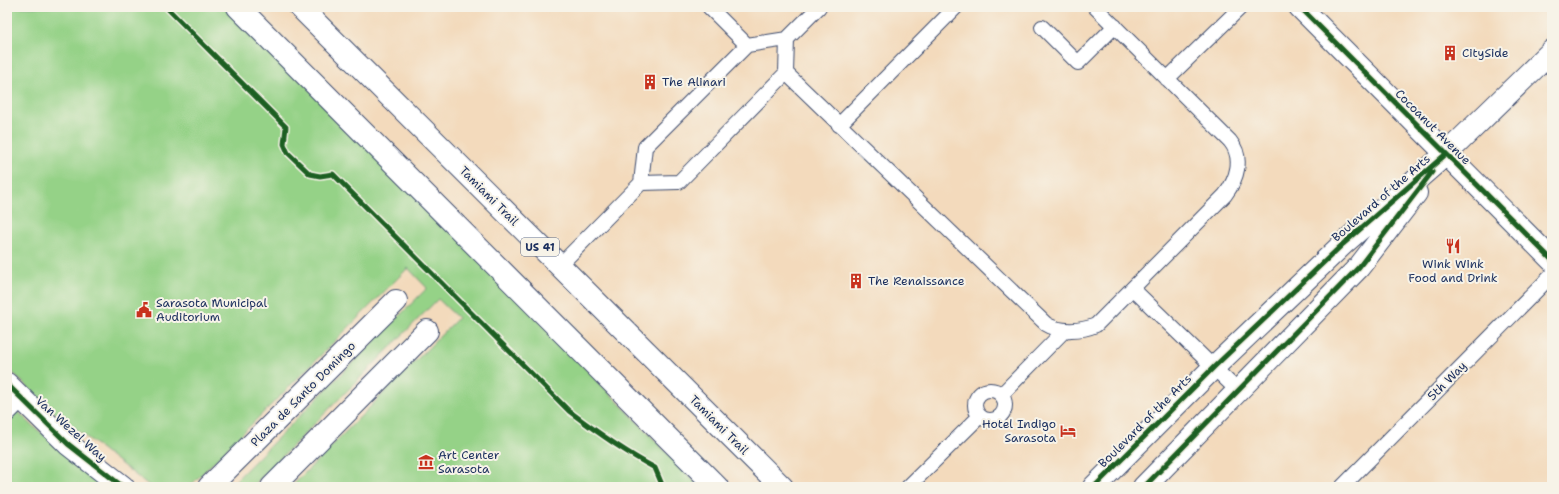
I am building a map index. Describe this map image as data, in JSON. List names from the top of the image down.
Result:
{
  "streets": {
    "street": [
      "Cocoanut Avenue",
      "Tamiami Trail",
      "Boulevard of the Arts",
      "US 41",
      "Plaza de Santo Domingo",
      "Van Wezel Way"
    ],
    "lane": ["5th Way"]
  },
  "crossings": [
    ["Cocoanut Avenue", "Boulevard of the Arts"]
  ],
  "places": {
    "building": ["CitySide", "The Alinari", "The Renaissance"],
    "restaurant": ["Wink Wink Food and Drink"],
    "public building": ["Sarasota Municipal Auditorium"],
    "hotel": ["Hotel Indigo Sarasota"],
    "museum": ["Art Center Sarasota"]
  }
}
